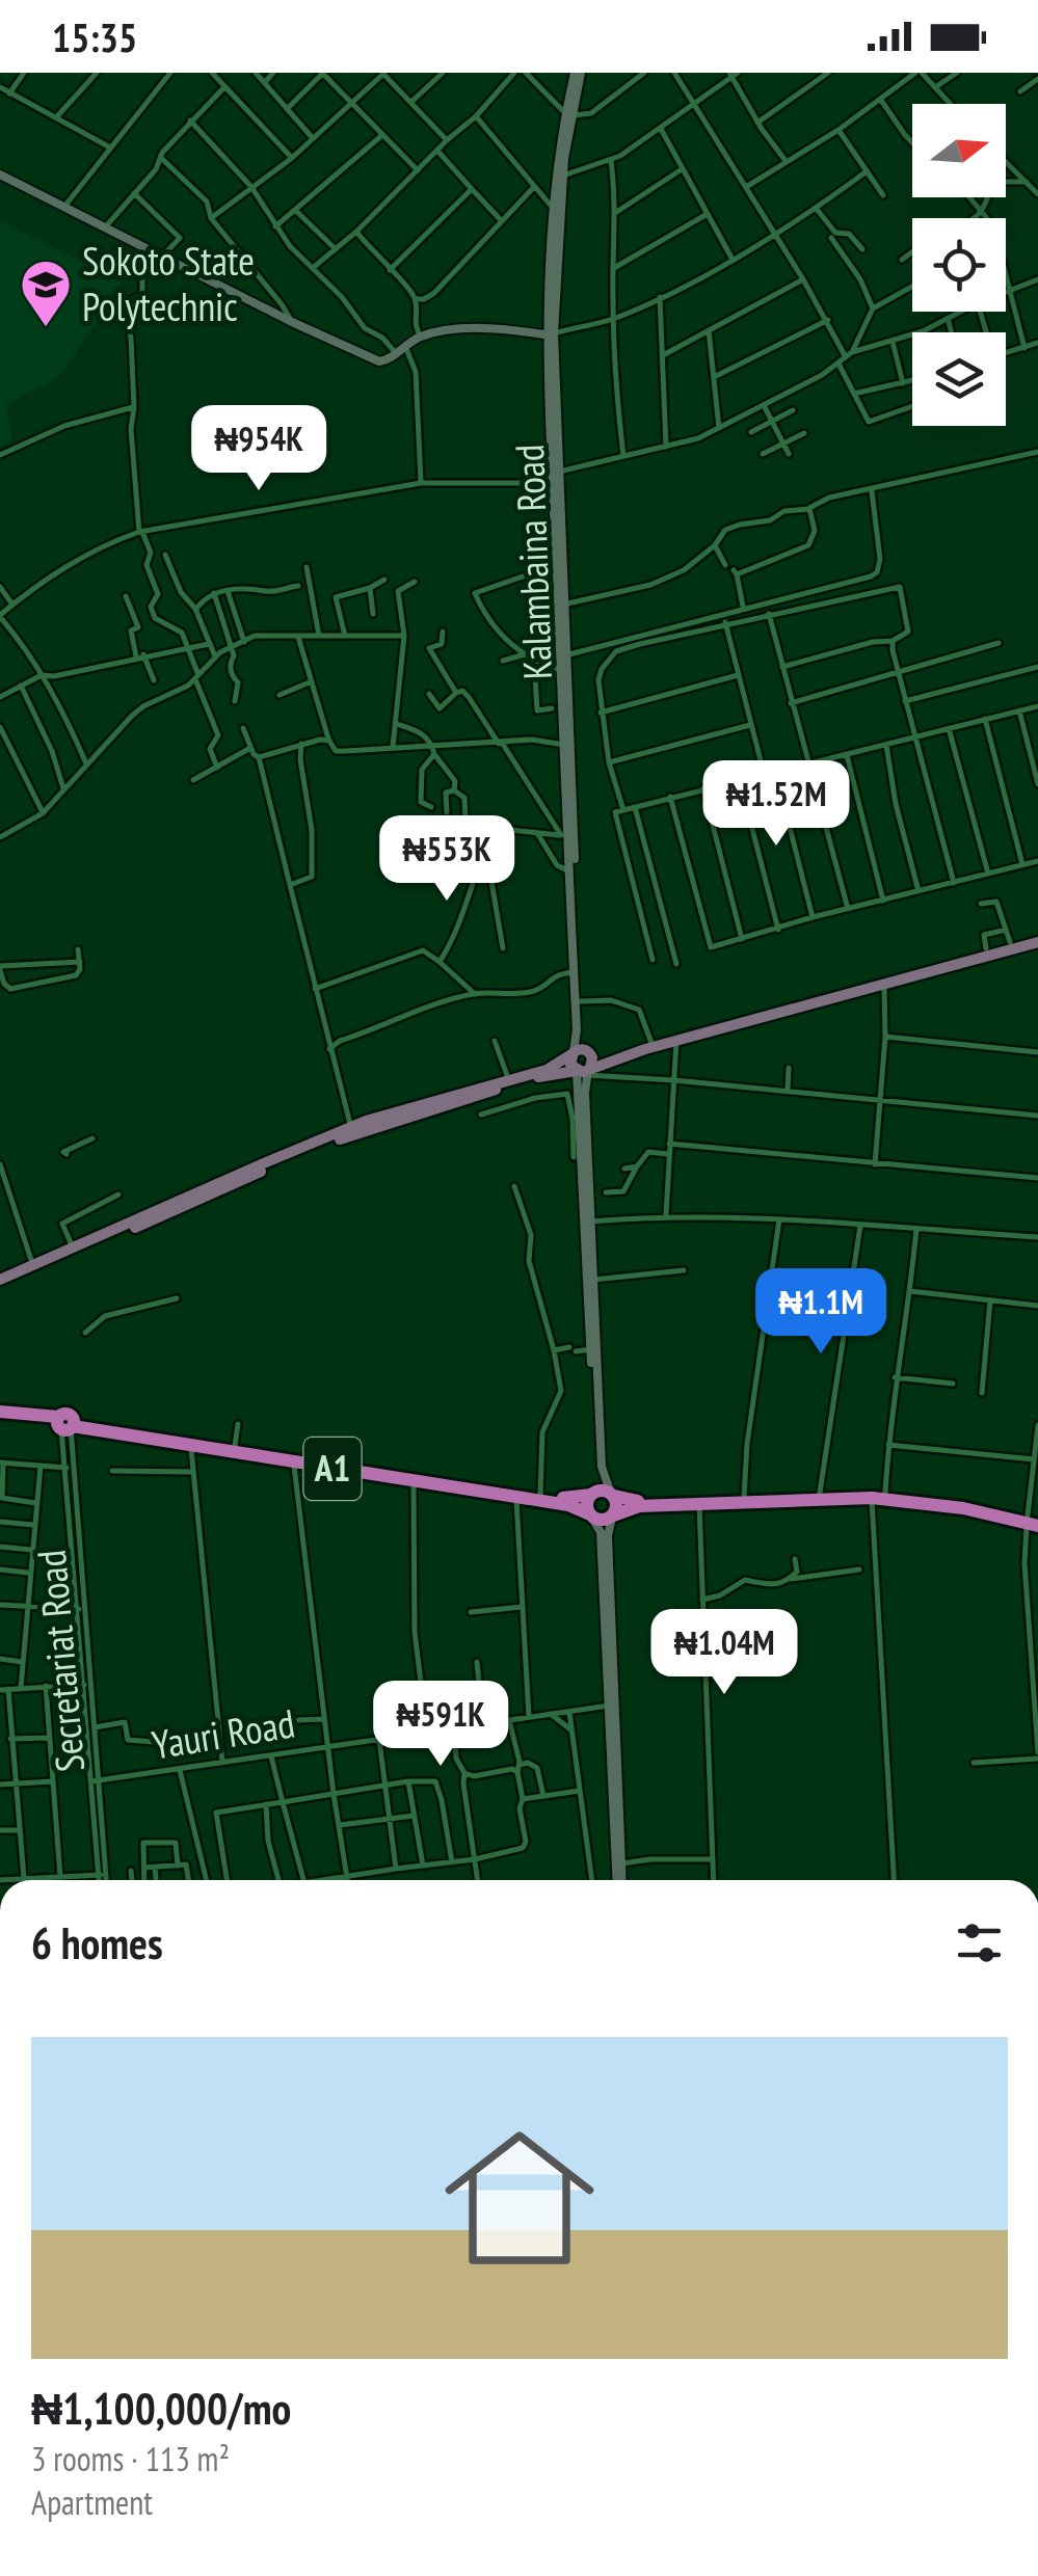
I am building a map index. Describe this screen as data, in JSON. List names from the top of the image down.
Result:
{
  "streets": {
    "highway": ["A1"],
    "main road": ["Kalambaina Road"],
    "street": ["Secretariat Road", "Yauri Road"]
  },
  "crossings": [
    ["A1", "Secretariat Road"],
    ["Secretariat Road", "Yauri Road"]
  ],
  "places": {
    "school or university": ["Sokoto State Polytechnic"]
  },
  "north": "right",
  "page": {
    "status": "15:35",
    "price": [
      "₦954K",
      "₦1.52M",
      "₦553K",
      "₦1.1M",
      "₦1.04M",
      "₦591K"
    ],
    "heading": "6 homes",
    "list": [
      {
        "name": "₦1,100,000/mo",
        "note": "3 rooms · 113 m² · Apartment"
      }
    ]
  }
}
